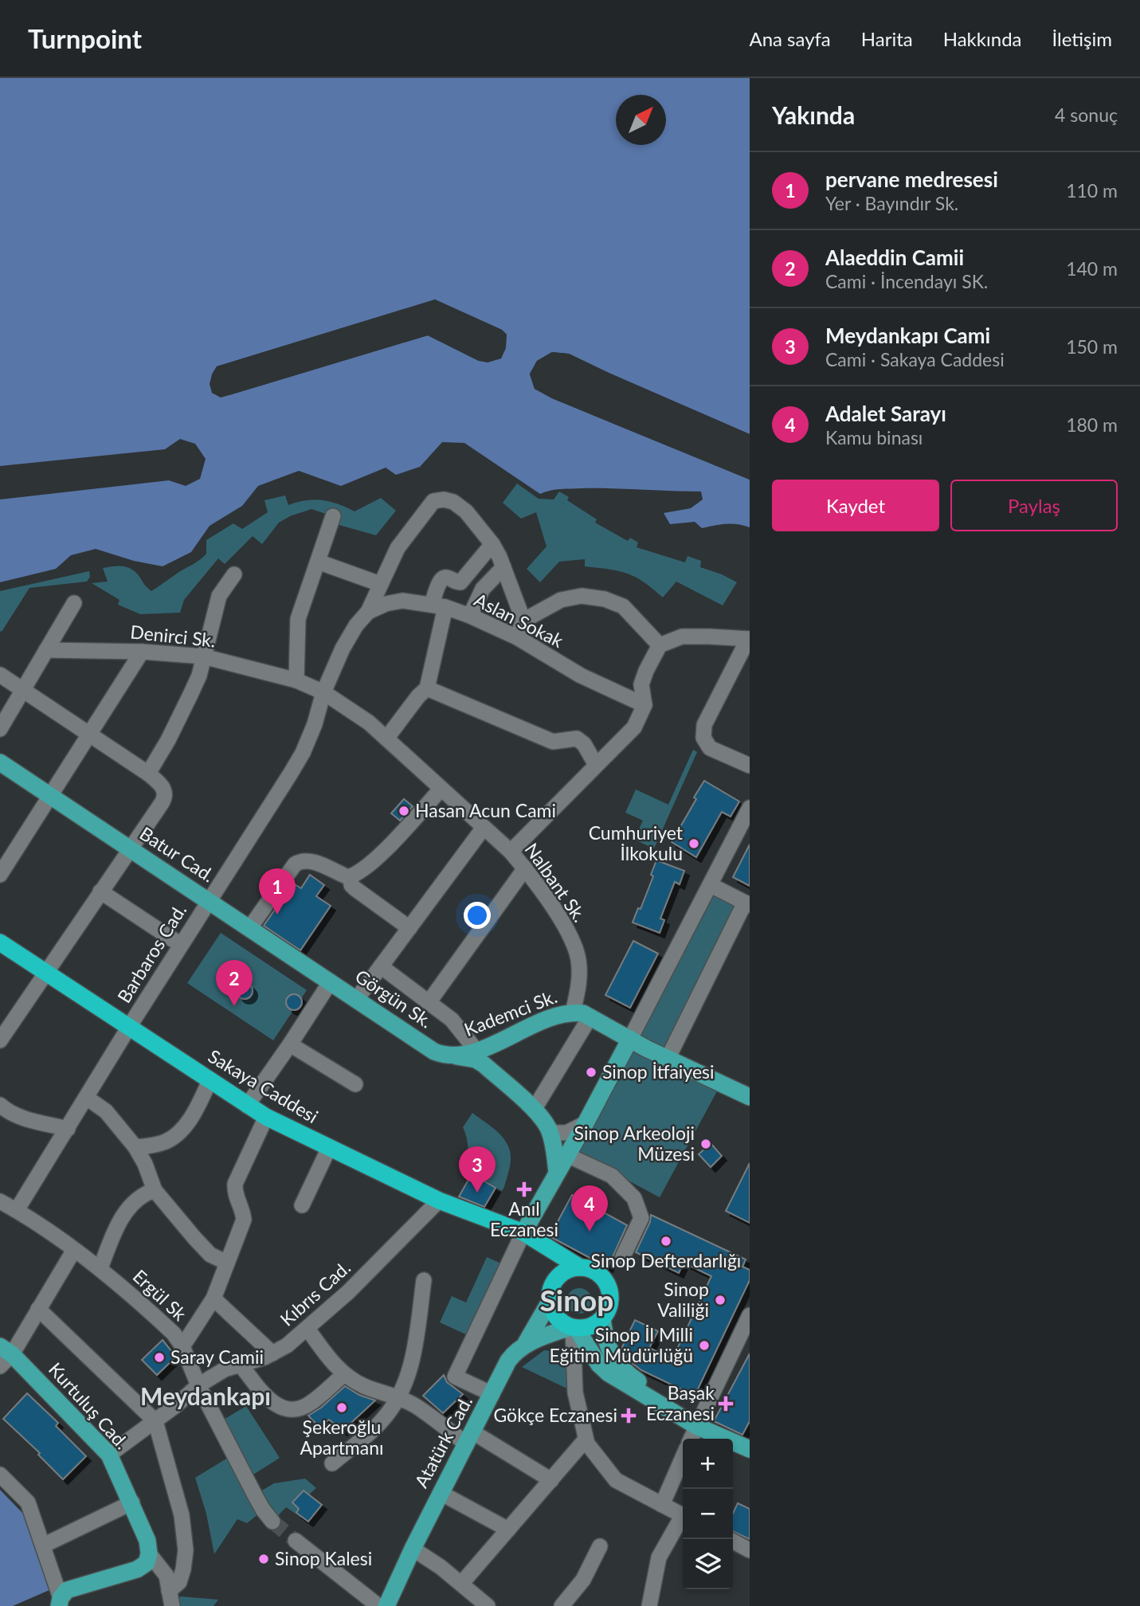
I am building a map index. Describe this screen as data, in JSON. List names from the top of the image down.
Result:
{
  "streets": {
    "highway": ["Sakaya Caddesi"],
    "main road": [
      "Batur Cad.",
      "Görgün Sk.",
      "Kademci Sk.",
      "Kurtuluş Cad.",
      "Atatürk Cad."
    ],
    "street": [
      "Aslan Sokak",
      "Denirci Sk.",
      "Nalbant Sk.",
      "Barbaros Cad.",
      "Kıbrıs Cad.",
      "Ergül Sk"
    ]
  },
  "crossings": [
    ["Aslan Sokak", "Barbaros Cad."],
    ["Denirci Sk.", "Nalbant Sk."],
    ["Denirci Sk.", "Barbaros Cad."],
    ["Batur Cad.", "Barbaros Cad."],
    ["Batur Cad.", "Görgün Sk."],
    ["Nalbant Sk.", "Barbaros Cad."],
    ["Nalbant Sk.", "Kademci Sk."],
    ["Barbaros Cad.", "Sakaya Caddesi"],
    ["Barbaros Cad.", "Ergül Sk"],
    ["Görgün Sk.", "Kademci Sk."],
    ["Sakaya Caddesi", "Kıbrıs Cad."],
    ["Kıbrıs Cad.", "Ergül Sk"],
    ["Kıbrıs Cad.", "Kurtuluş Cad."]
  ],
  "districts": ["Sinop", "Meydankapı"],
  "places": {
    "other": [
      "Hasan Acun Cami",
      "Cumhuriyet İlkokulu",
      "Sinop İtfaiyesi",
      "Sinop Arkeoloji Müzesi",
      "Sinop Defterdarlığı",
      "Sinop Valiliği",
      "Sinop İl Milli Eğitim Müdürlüğü",
      "Saray Camii",
      "Şekeroğlu Apartmanı",
      "Sinop Kalesi"
    ],
    "health": ["Anıl Eczanesi", "Başak Eczanesi", "Gökçe Eczanesi"]
  },
  "north": "top right",
  "page": {
    "header": "Turnpoint",
    "nav": [
      "Ana sayfa",
      "Harita",
      "Hakkında",
      "İletişim"
    ],
    "heading": ["Yakında", "4 sonuç"],
    "list": [
      {
        "mark": "1",
        "name": "pervane medresesi",
        "note": "Yer · Bayındır Sk.",
        "value": "110 m"
      },
      {
        "mark": "2",
        "name": "Alaeddin Camii",
        "note": "Cami · İncendayı SK.",
        "value": "140 m"
      },
      {
        "mark": "3",
        "name": "Meydankapı Cami",
        "note": "Cami · Sakaya Caddesi",
        "value": "150 m"
      },
      {
        "mark": "4",
        "name": "Adalet Sarayı",
        "note": "Kamu binası",
        "value": "180 m"
      }
    ],
    "buttons": ["Kaydet", "Paylaş"],
    "pins": [
      "1",
      "2",
      "3",
      "4"
    ],
    "map_buttons": ["+", "−"]
  }
}
